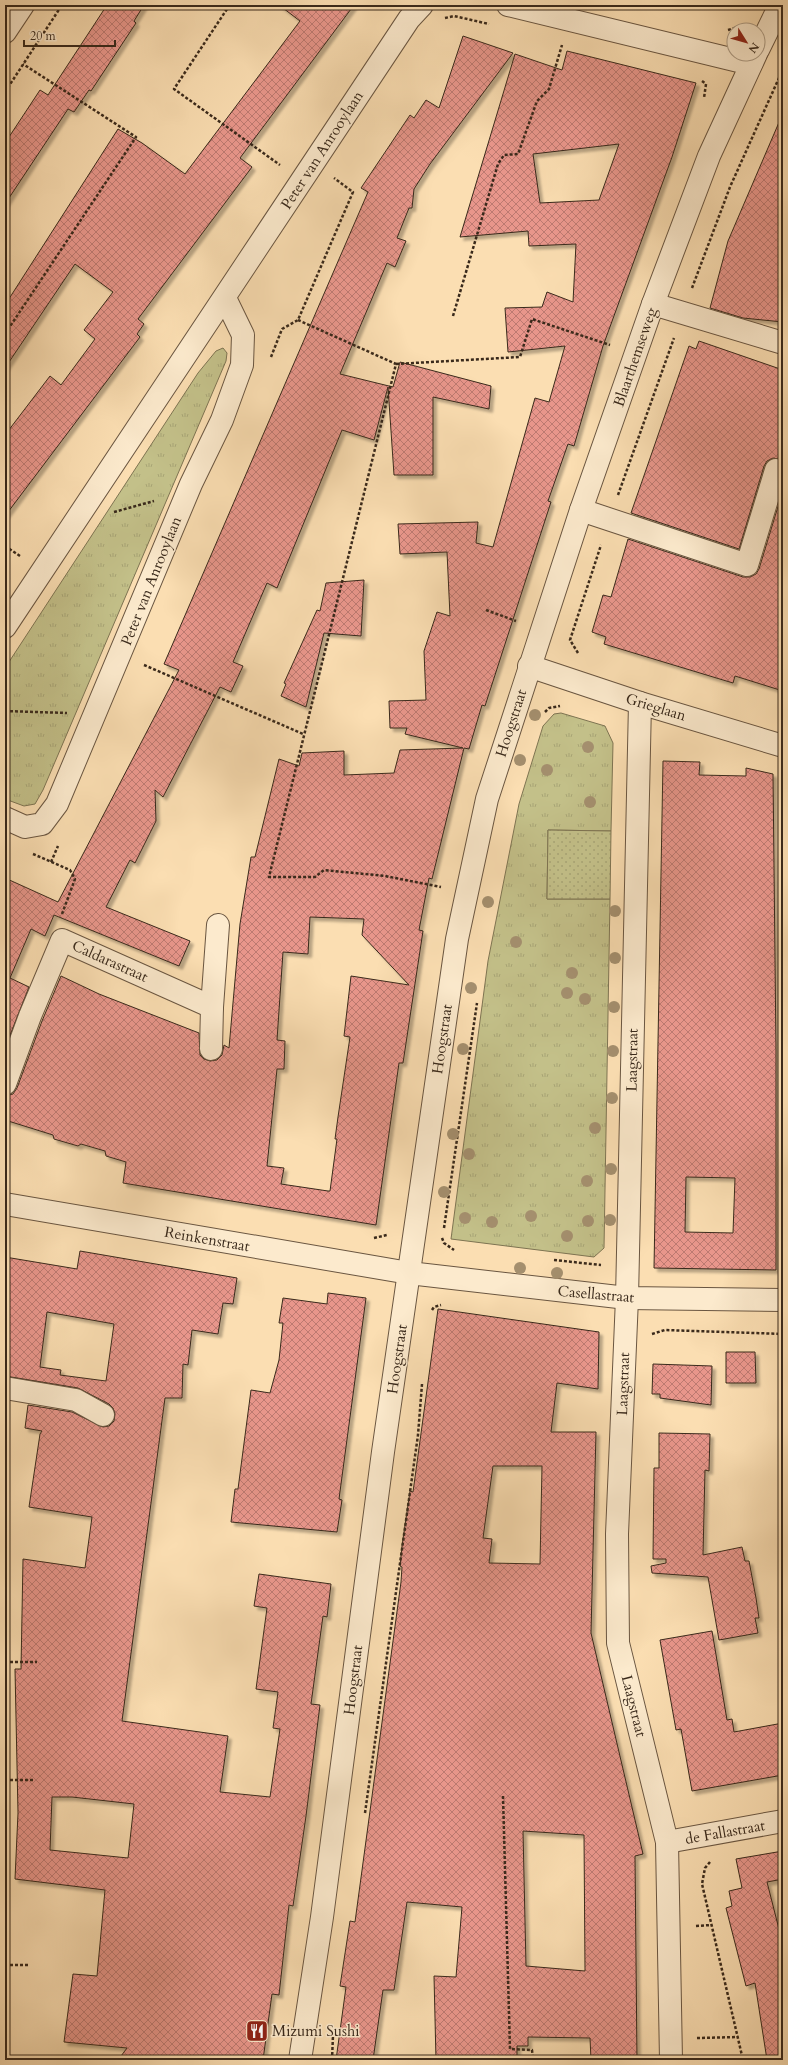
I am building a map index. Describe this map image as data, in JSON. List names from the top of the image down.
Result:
{
  "streets": {
    "street": [
      "Peter van Anrooylaan",
      "Blaarthemseweg",
      "Grieglaan",
      "Hoogstraat",
      "Caldarastraat",
      "Laagstraat",
      "Reinkenstraat",
      "Casellastraat",
      "de Fallastraat"
    ]
  },
  "crossings": [
    ["Blaarthemseweg", "Grieglaan"],
    ["Blaarthemseweg", "Hoogstraat"],
    ["Grieglaan", "Hoogstraat"],
    ["Grieglaan", "Laagstraat"],
    ["Hoogstraat", "Reinkenstraat"],
    ["Hoogstraat", "Casellastraat"],
    ["Laagstraat", "Casellastraat"],
    ["Laagstraat", "de Fallastraat"],
    ["Reinkenstraat", "Casellastraat"]
  ],
  "places": {
    "restaurant": ["Mizumi Sushi"]
  },
  "scale_bar": "20 m",
  "north": "bottom right"
}
